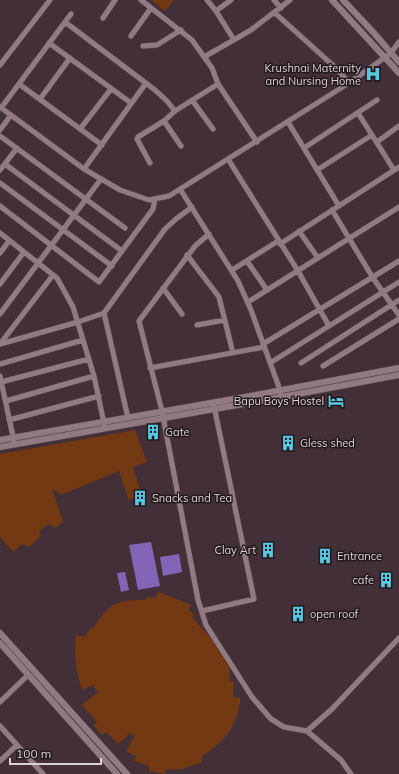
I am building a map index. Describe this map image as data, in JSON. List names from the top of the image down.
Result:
{
  "places": {
    "hospital": ["Krushnai Maternity and Nursing Home"],
    "hotel": ["Bapu Boys Hostel"],
    "building": [
      "Gate",
      "Gless shed",
      "Snacks and Tea",
      "Clay Art",
      "Entrance",
      "cafe",
      "open roof"
    ]
  },
  "scale_bar": "100 m"
}
